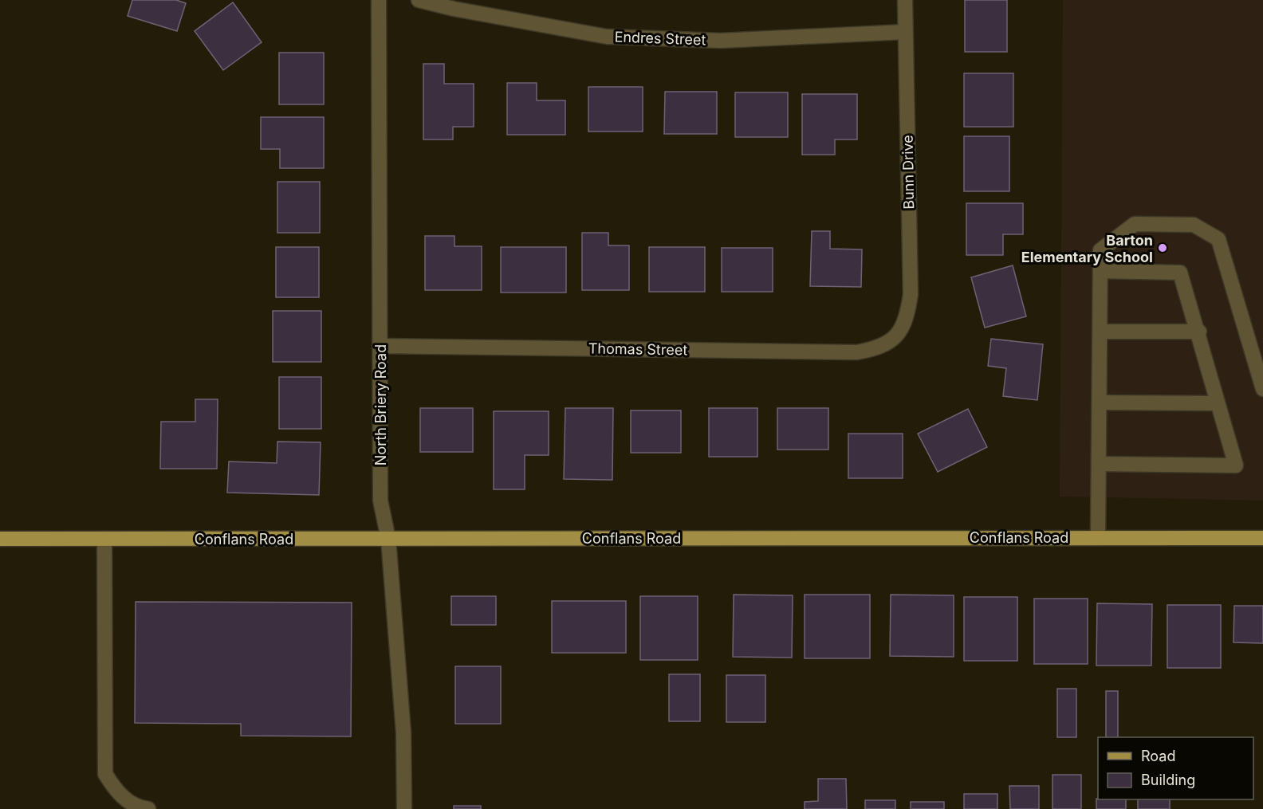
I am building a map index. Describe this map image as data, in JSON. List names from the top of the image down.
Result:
{
  "streets": {
    "main road": ["Conflans Road"],
    "street": [
      "Endres Street",
      "Bunn Drive",
      "Thomas Street",
      "North Briery Road"
    ]
  },
  "crossings": [
    ["Endres Street", "Bunn Drive"],
    ["Bunn Drive", "Thomas Street"],
    ["Thomas Street", "North Briery Road"],
    ["North Briery Road", "Conflans Road"]
  ],
  "places": ["Barton Elementary School"],
  "legend": ["Road", "Building"]
}
